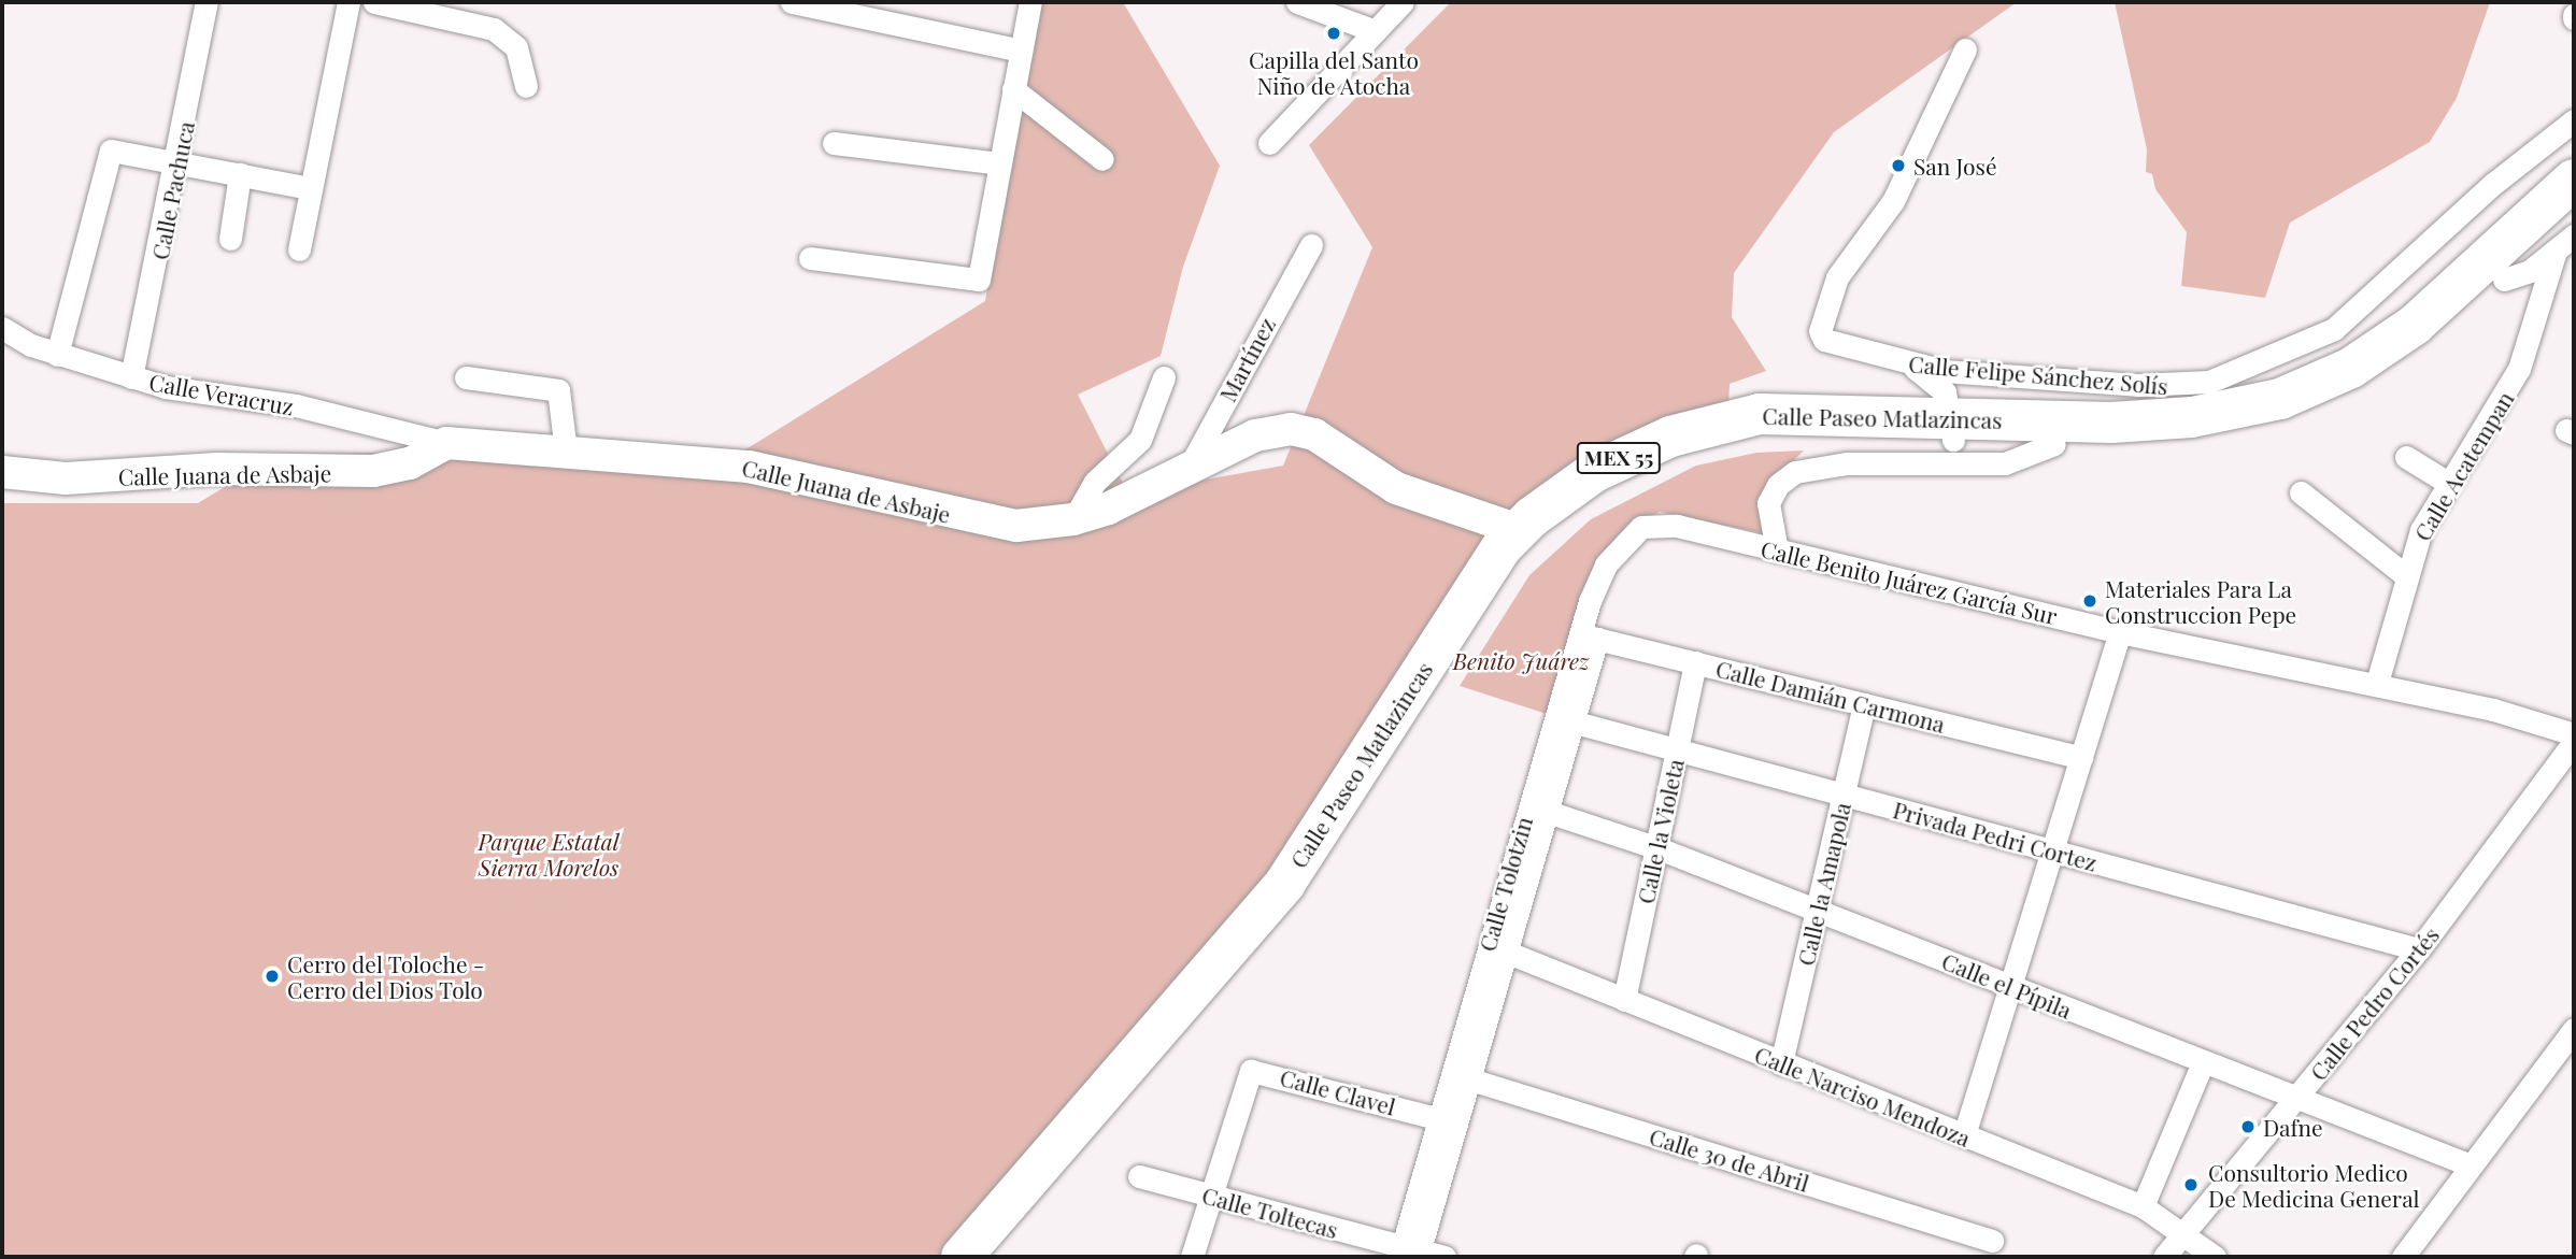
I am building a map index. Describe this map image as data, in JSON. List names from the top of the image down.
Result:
{
  "streets": {
    "highway": ["Calle Paseo Matlazincas", "MEX 55"],
    "street": [
      "Calle Pachuca",
      "Martínez",
      "Calle Felipe Sánchez Solís",
      "Calle Veracruz",
      "Calle Acatempan",
      "Calle Juana de Asbaje",
      "Calle Benito Juárez García Sur",
      "Calle Damián Carmona",
      "Calle la Violeta",
      "Privada Pedri Cortez",
      "Calle Tolotzin",
      "Calle la Amapola",
      "Calle el Pípila",
      "Calle Pedro Cortés",
      "Calle Clavel",
      "Calle Narciso Mendoza",
      "Calle 30 de Abril",
      "Calle Toltecas"
    ]
  },
  "crossings": [
    ["Calle Pachuca", "Calle Veracruz"],
    ["Martínez", "Calle Juana de Asbaje"],
    ["Calle Veracruz", "Calle Juana de Asbaje"],
    ["Calle Paseo Matlazincas", "Calle Juana de Asbaje"],
    ["Calle Acatempan", "Calle Benito Juárez García Sur"],
    ["Calle Benito Juárez García Sur", "Calle Tolotzin"],
    ["Calle Damián Carmona", "Calle la Violeta"],
    ["Calle Damián Carmona", "Calle Tolotzin"],
    ["Calle Damián Carmona", "Calle la Amapola"],
    ["Calle la Violeta", "Privada Pedri Cortez"],
    ["Calle la Violeta", "Calle el Pípila"],
    ["Calle la Violeta", "Calle Narciso Mendoza"],
    ["Privada Pedri Cortez", "Calle Tolotzin"],
    ["Privada Pedri Cortez", "Calle la Amapola"],
    ["Privada Pedri Cortez", "Calle Pedro Cortés"],
    ["Calle Tolotzin", "Calle el Pípila"],
    ["Calle Tolotzin", "Calle Clavel"],
    ["Calle Tolotzin", "Calle Narciso Mendoza"],
    ["Calle Tolotzin", "Calle 30 de Abril"],
    ["Calle Tolotzin", "Calle Toltecas"],
    ["Calle la Amapola", "Calle el Pípila"],
    ["Calle la Amapola", "Calle Narciso Mendoza"],
    ["Calle el Pípila", "Calle Pedro Cortés"],
    ["Calle Pedro Cortés", "Calle Narciso Mendoza"],
    ["Calle Clavel", "Calle Toltecas"]
  ],
  "parks": ["Benito Juárez", "Parque Estatal Sierra Morelos"],
  "places": [
    "Capilla del Santo Niño de Atocha",
    "San José",
    "Materiales Para La Construccion Pepe",
    "Cerro del Toloche - Cerro del Dios Tolo",
    "Dafne",
    "Consultorio Medico De Medicina General"
  ]
}
